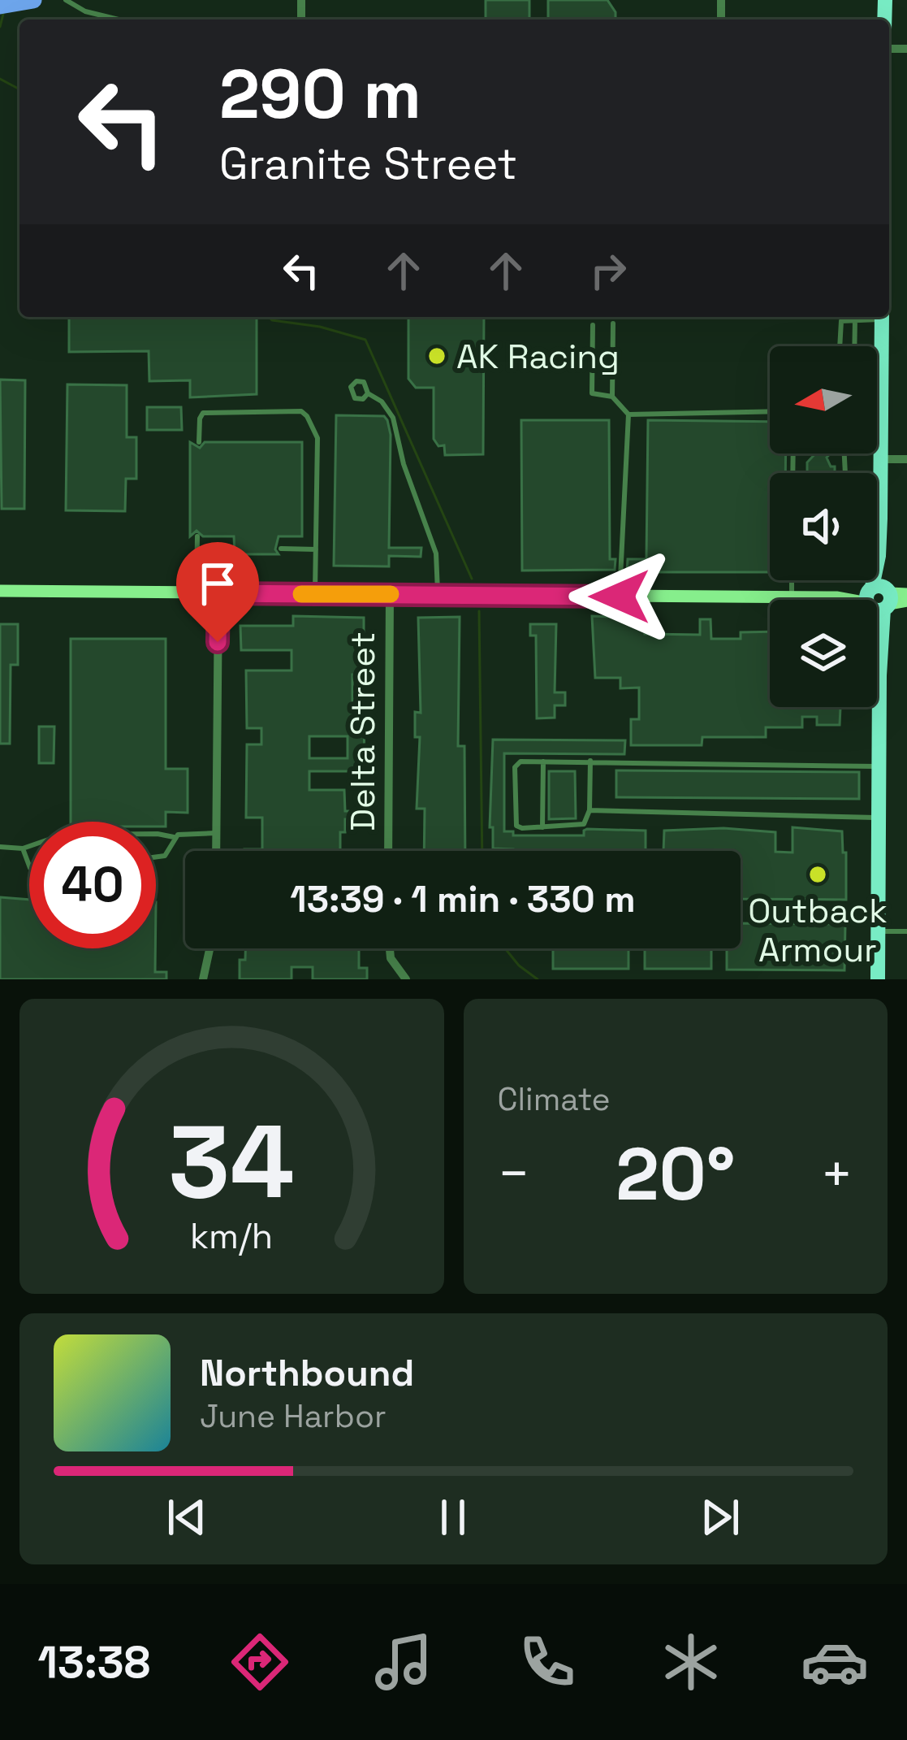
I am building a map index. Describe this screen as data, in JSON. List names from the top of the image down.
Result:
{
  "streets": {
    "street": ["Delta Street"]
  },
  "places": ["AK Racing", "Outback Armour"],
  "north": "left",
  "page": {
    "turn": ["290 m", "Granite Street"],
    "limit": "40",
    "trip": "13:39 · 1 min · 330 m",
    "tile": "Climate",
    "heat": ["−", "20°", "+"],
    "song": ["Northbound", "June Harbor"],
    "tabs": "13:38",
    "gauge": ["34", "km/h"]
  }
}
